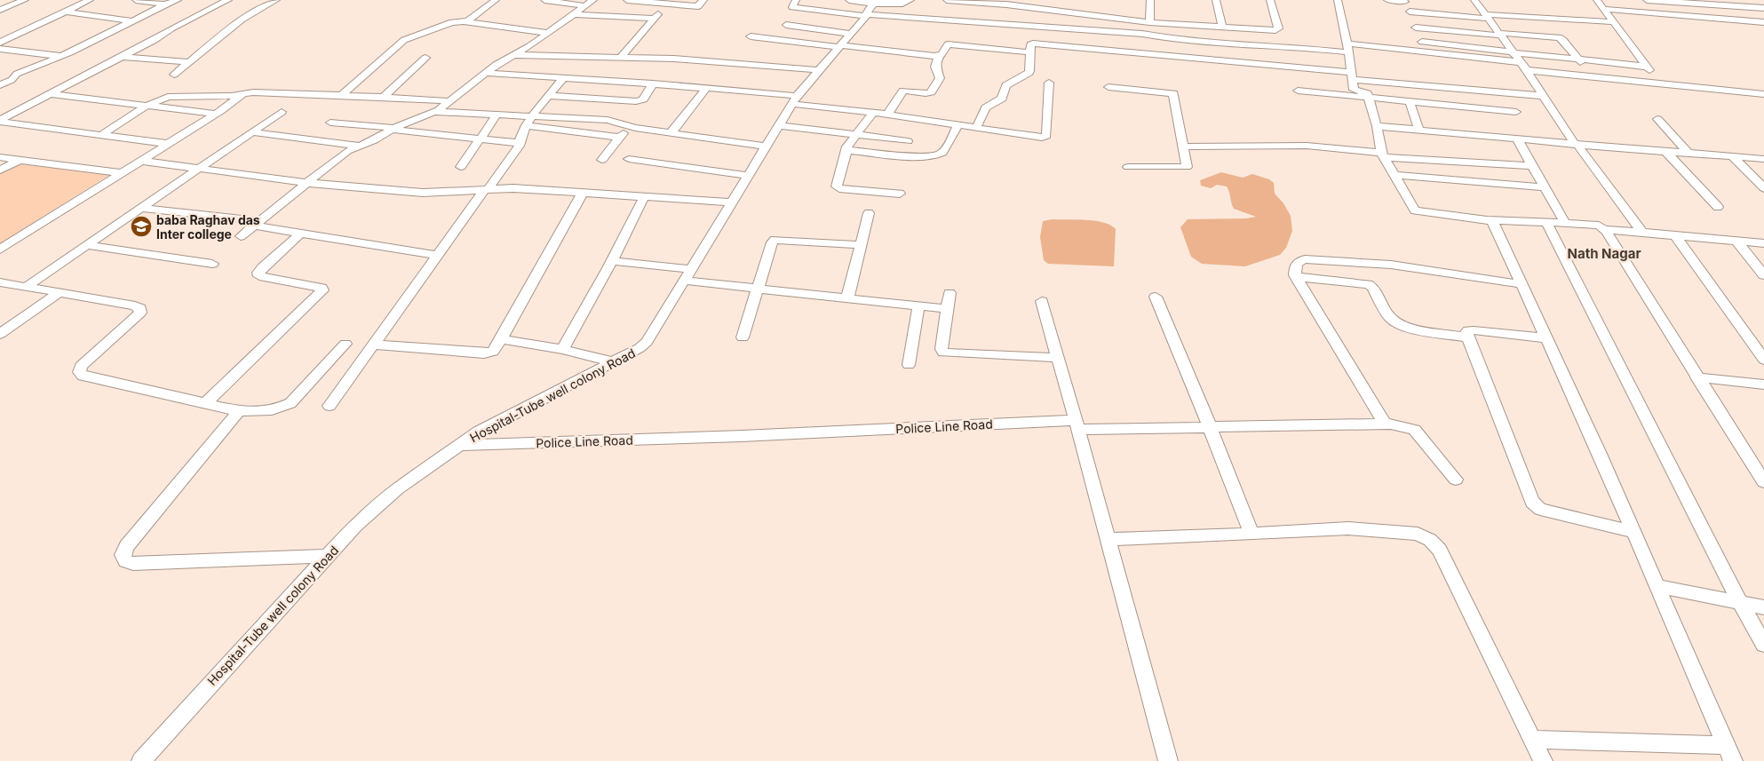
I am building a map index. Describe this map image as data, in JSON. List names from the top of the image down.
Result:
{
  "streets": {
    "street": ["Hospital-Tube well colony Road", "Police Line Road"]
  },
  "crossings": [
    ["Hospital-Tube well colony Road", "Police Line Road"]
  ],
  "districts": ["Nath Nagar"],
  "places": {
    "school or university": ["baba Raghav das Inter college"]
  }
}
